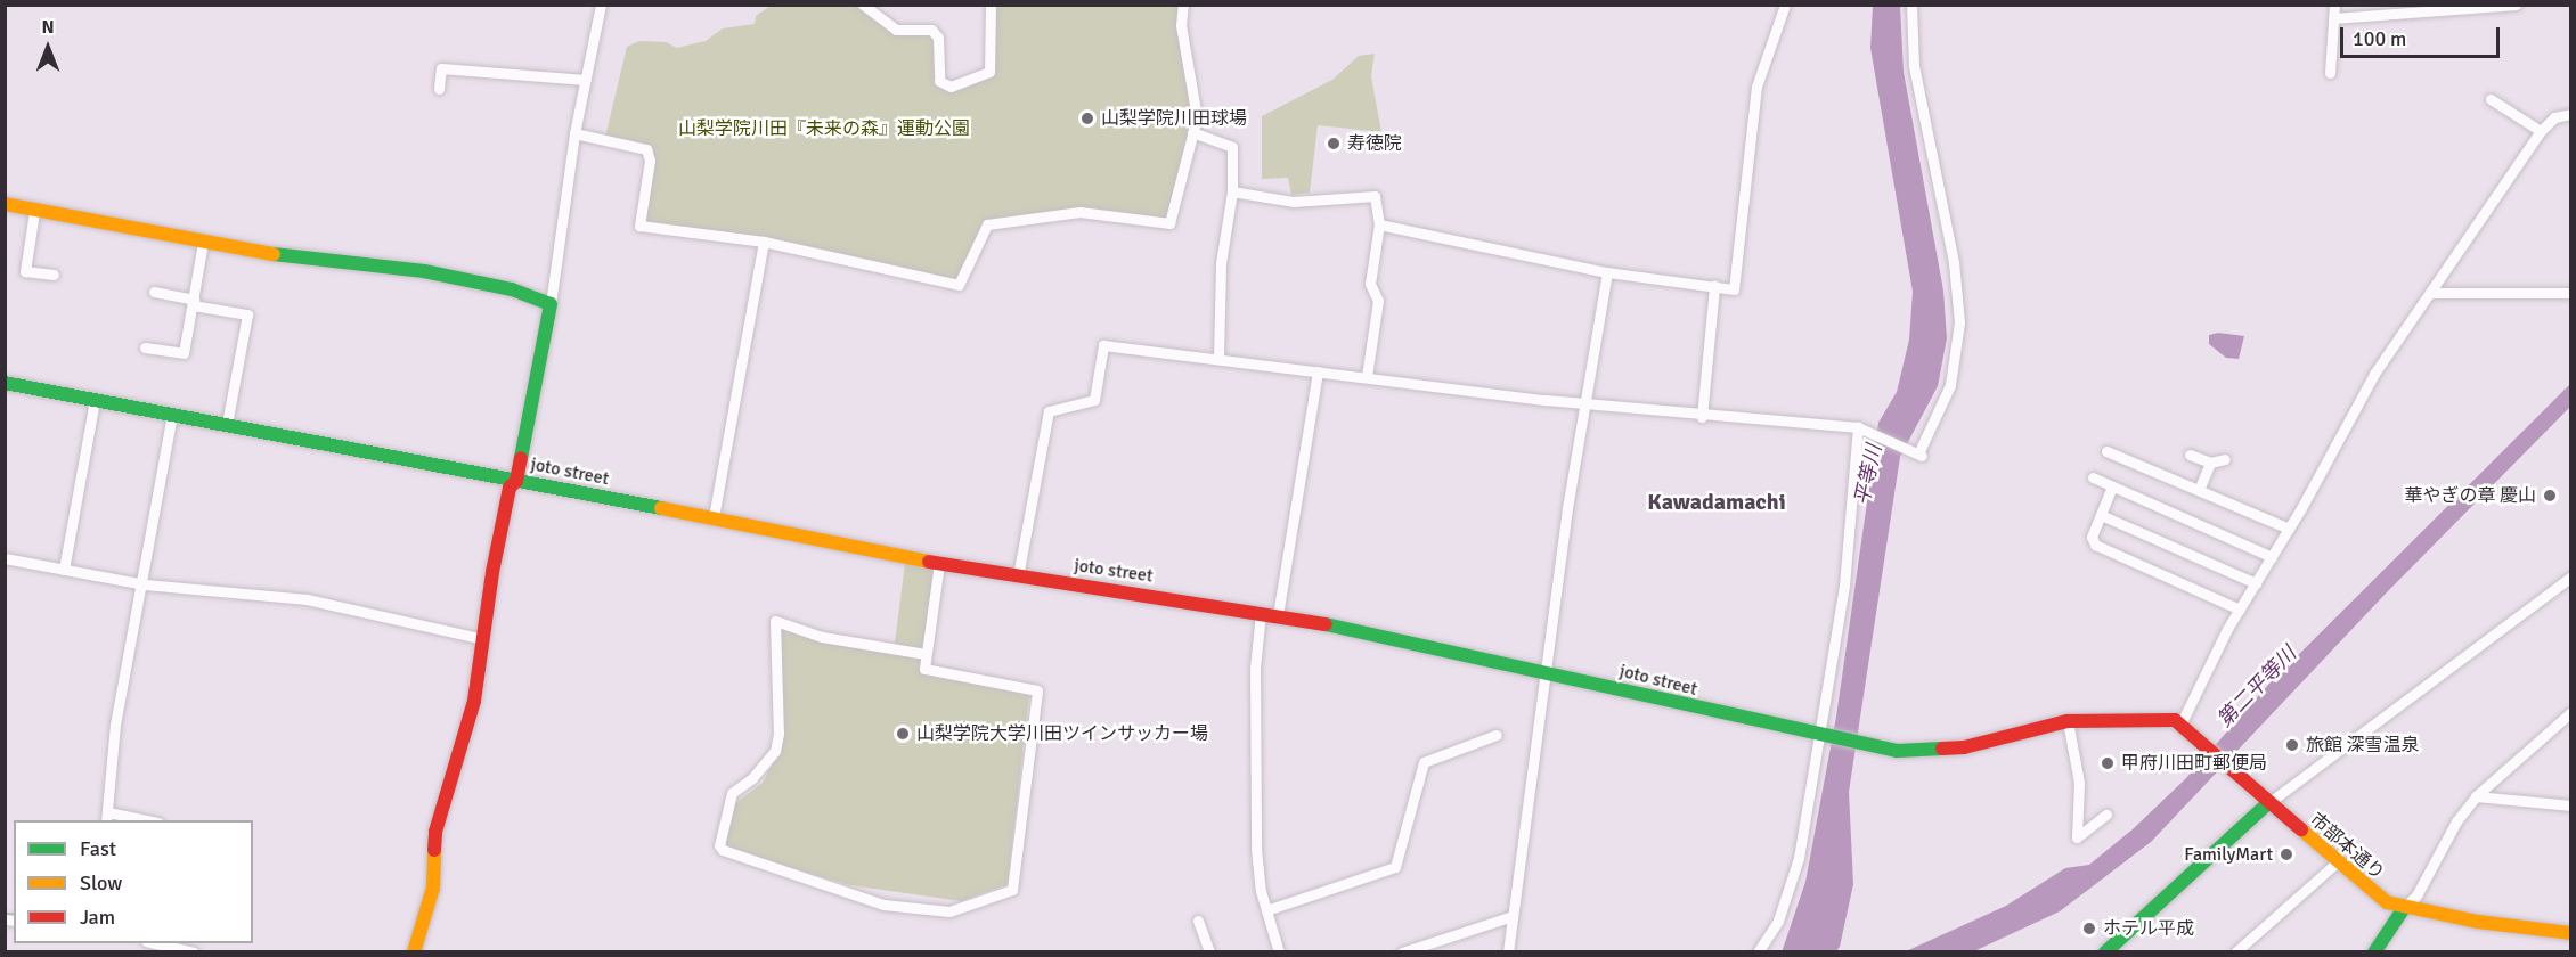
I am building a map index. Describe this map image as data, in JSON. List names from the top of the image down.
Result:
{
  "streets": {
    "main road": ["joto street", "市部本通り"]
  },
  "crossings": [
    ["joto street", "市部本通り"]
  ],
  "districts": ["Kawadamachi"],
  "water": ["平等川", "第二平等川"],
  "parks": ["山梨学院川田『未来の森』運動公園"],
  "places": [
    "山梨学院川田球場",
    "寿徳院",
    "華やぎの章 慶山",
    "山梨学院大学川田ツインサッカー場",
    "旅館 深雪温泉",
    "甲府川田町郵便局",
    "FamilyMart",
    "ホテル平成"
  ],
  "legend": ["Fast", "Slow", "Jam"],
  "scale_bar": "100 m",
  "north": "top"
}
